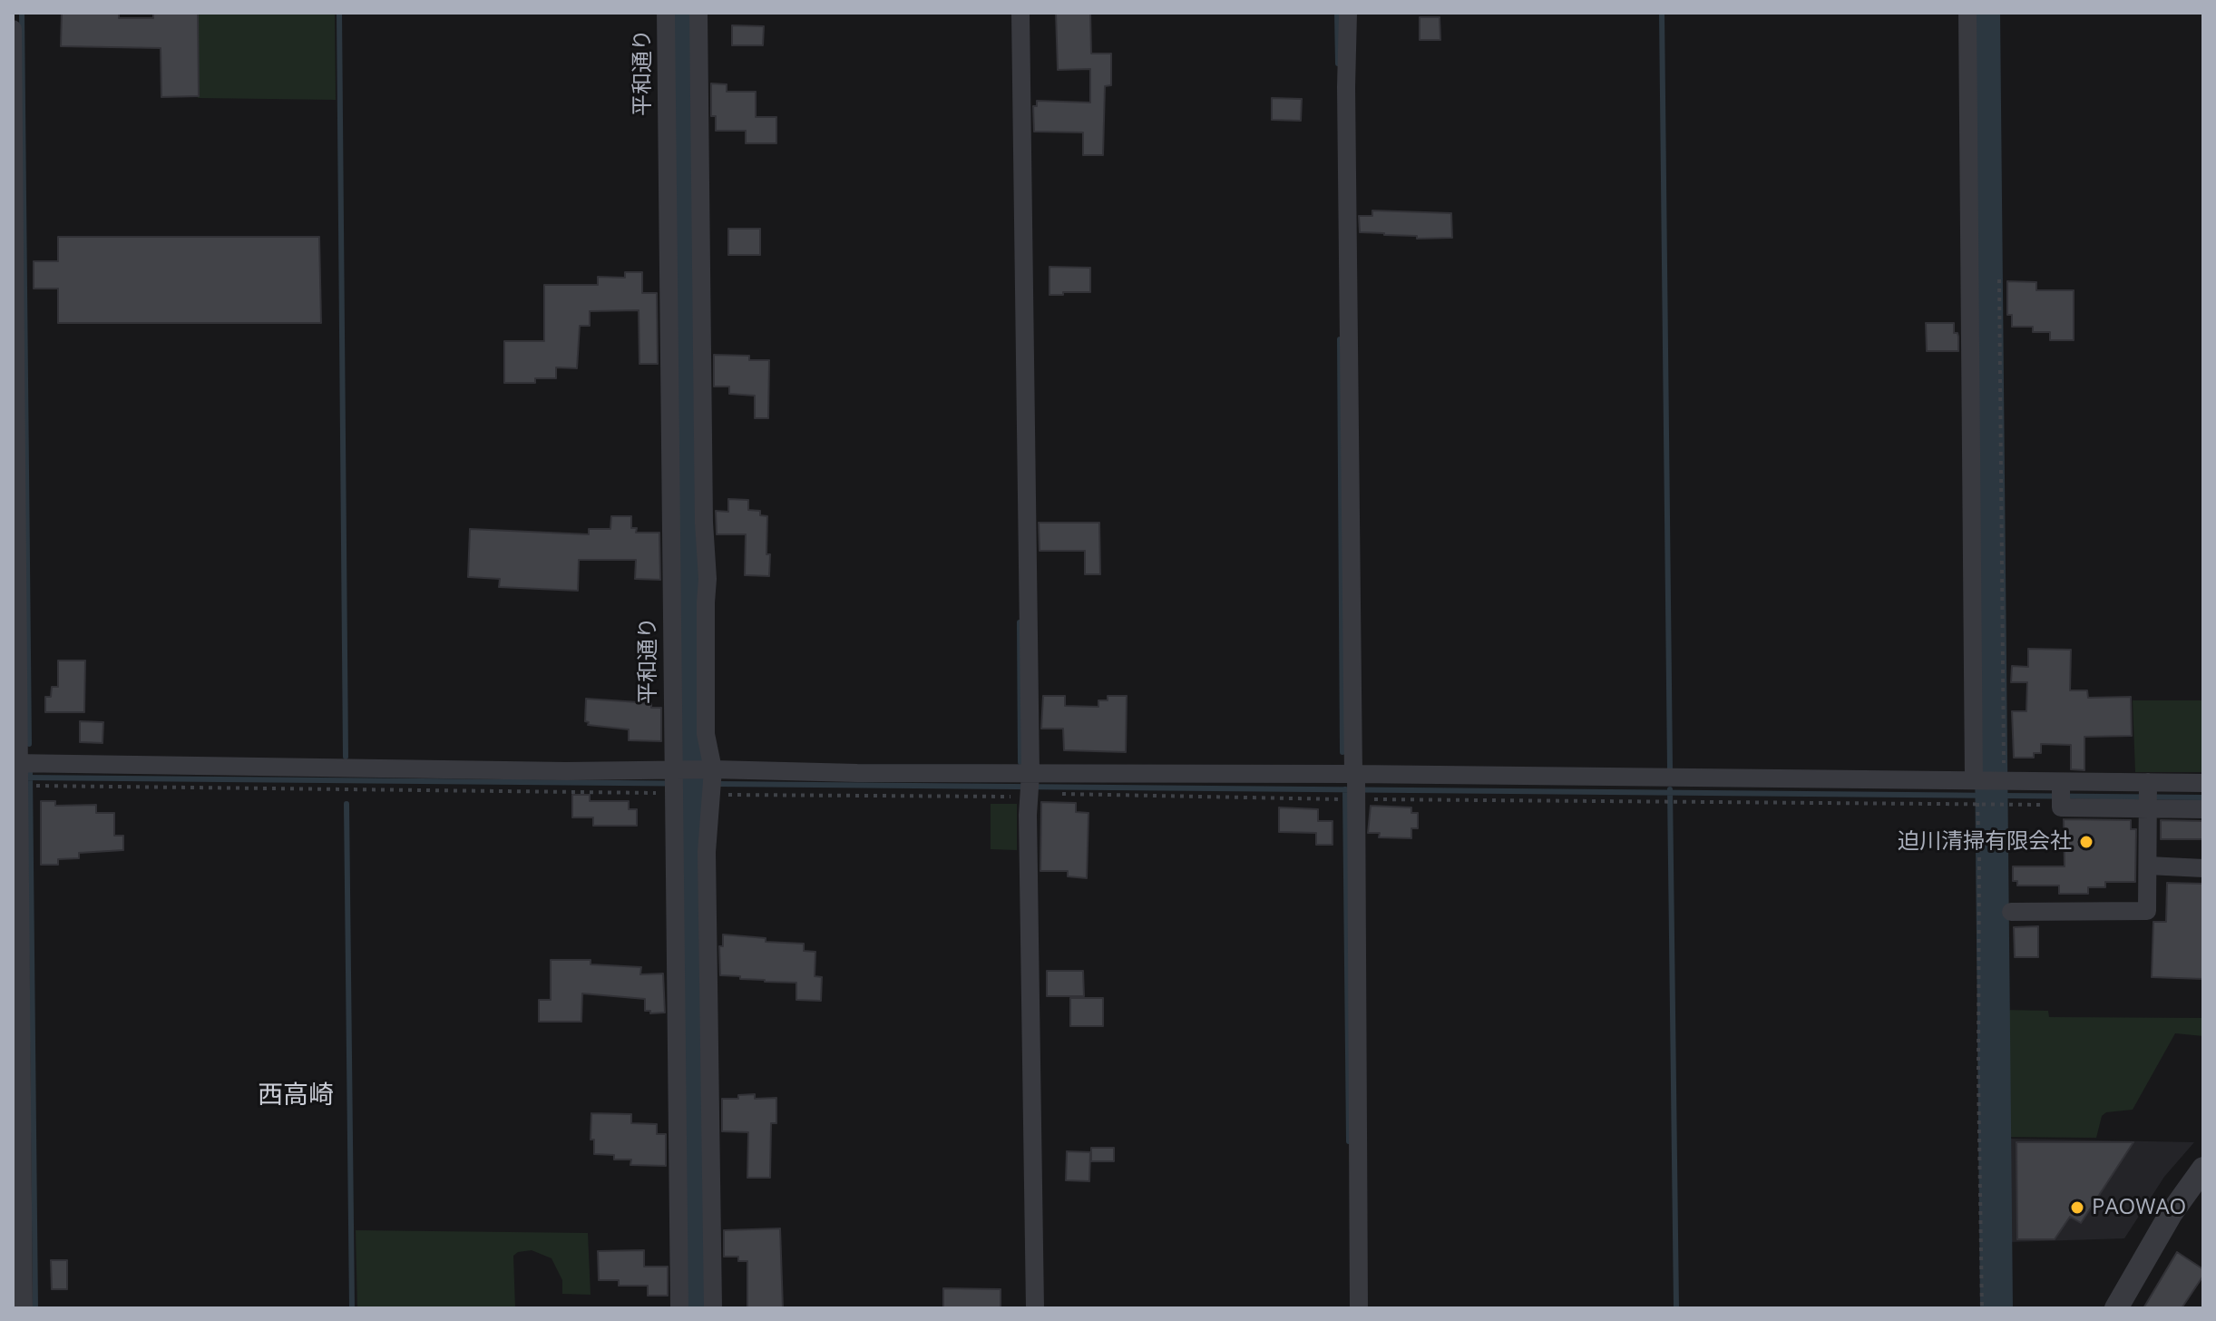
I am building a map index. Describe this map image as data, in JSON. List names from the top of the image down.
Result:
{
  "streets": {
    "street": ["平和通り"]
  },
  "districts": ["西高崎"],
  "places": ["迫川清掃有限会社", "PAOWAO"]
}
